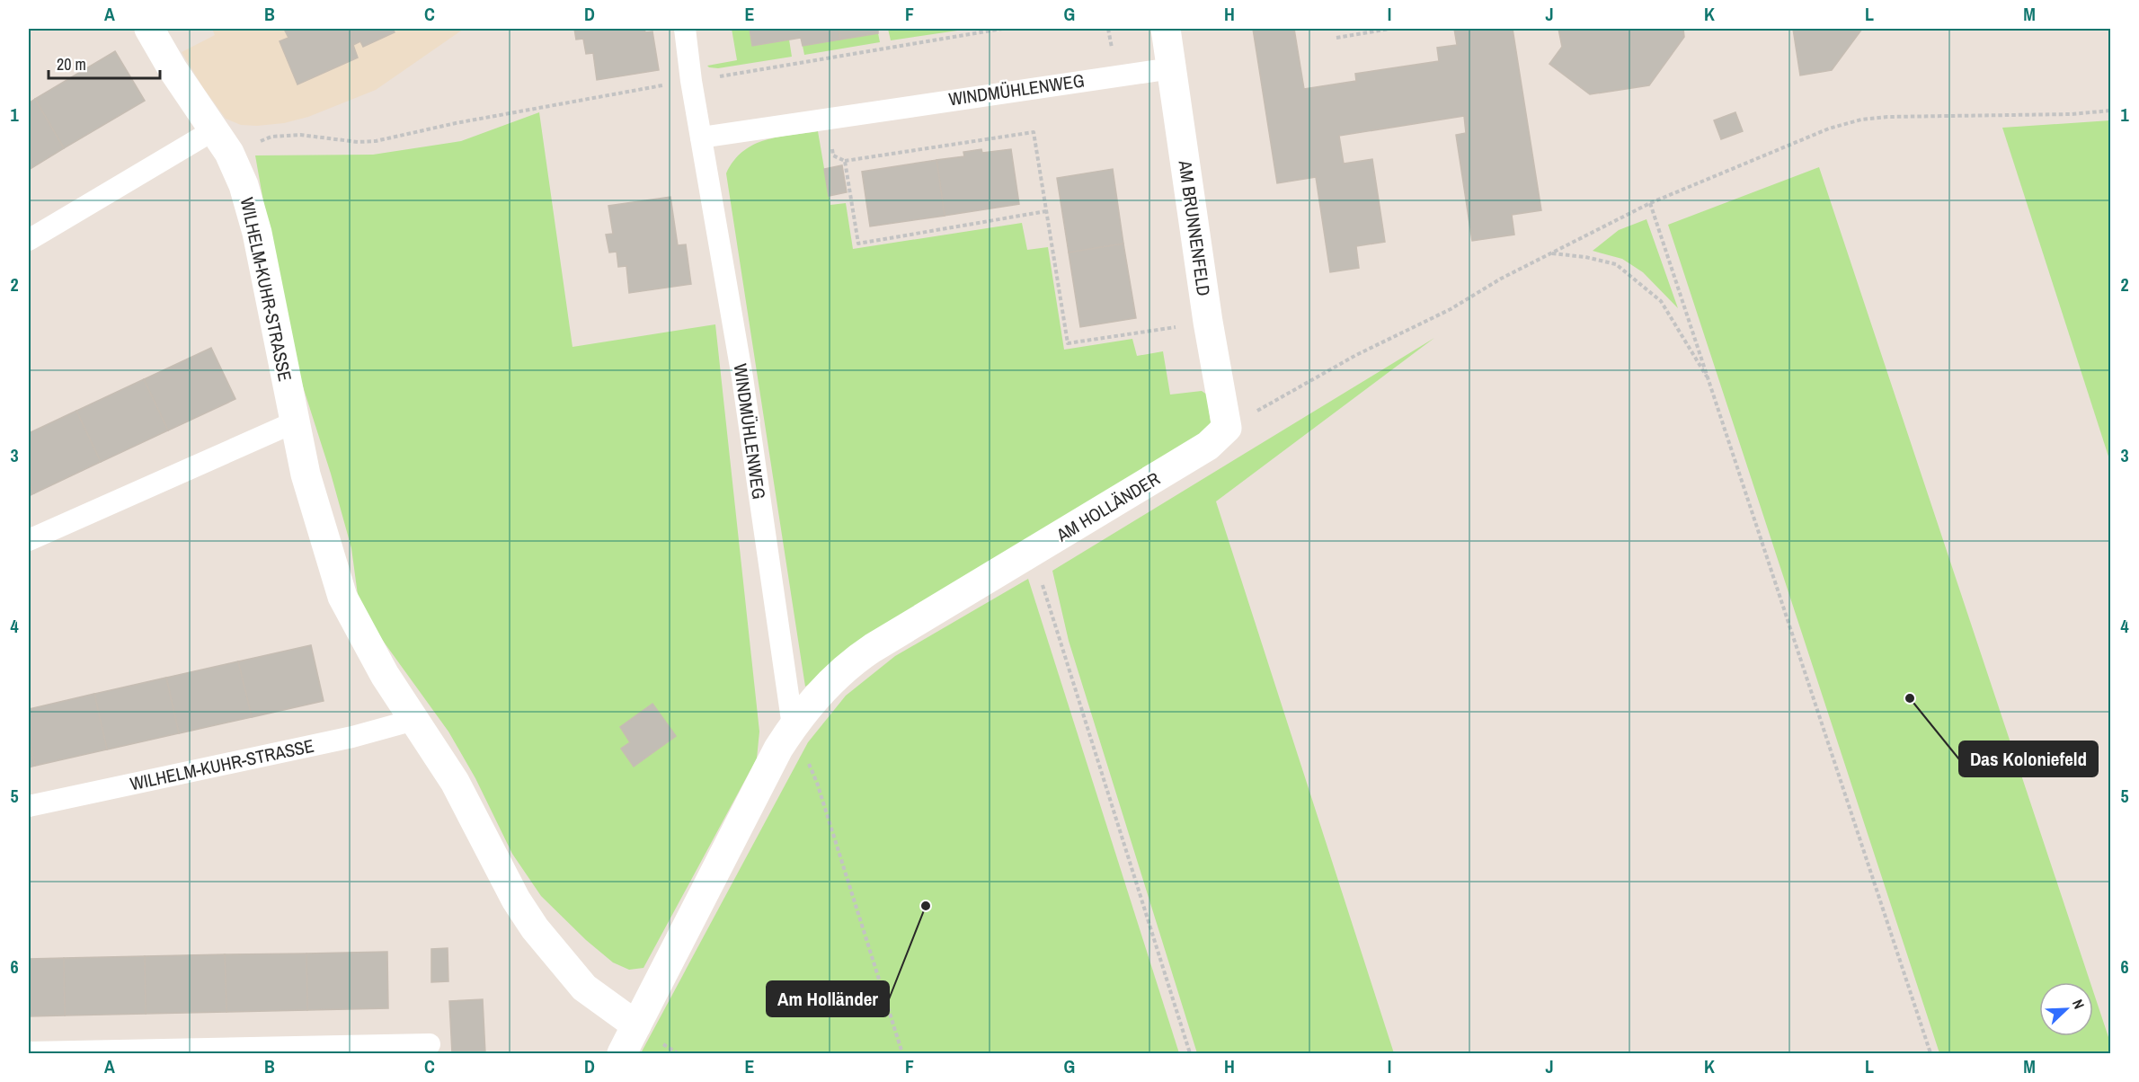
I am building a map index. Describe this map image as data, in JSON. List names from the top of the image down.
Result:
{
  "streets": {
    "street": ["AM BRUNNENFELD", "WILHELM-KUHR-STRASSE", "AM HOLLÄNDER"],
    "lane": ["WINDMÜHLENWEG"]
  },
  "crossings": [
    ["WINDMÜHLENWEG", "AM BRUNNENFELD"],
    ["WINDMÜHLENWEG", "AM HOLLÄNDER"],
    ["AM BRUNNENFELD", "AM HOLLÄNDER"],
    ["WILHELM-KUHR-STRASSE", "AM HOLLÄNDER"]
  ],
  "places": ["Das Koloniefeld", "Am Holländer"],
  "scale_bar": "20 m",
  "north": "top right",
  "grid": {
    "columns": [
      "A",
      "B",
      "C",
      "D",
      "E",
      "F",
      "G",
      "H",
      "I",
      "J",
      "K",
      "L",
      "M"
    ],
    "rows": [
      "1",
      "2",
      "3",
      "4",
      "5",
      "6"
    ]
  }
}
